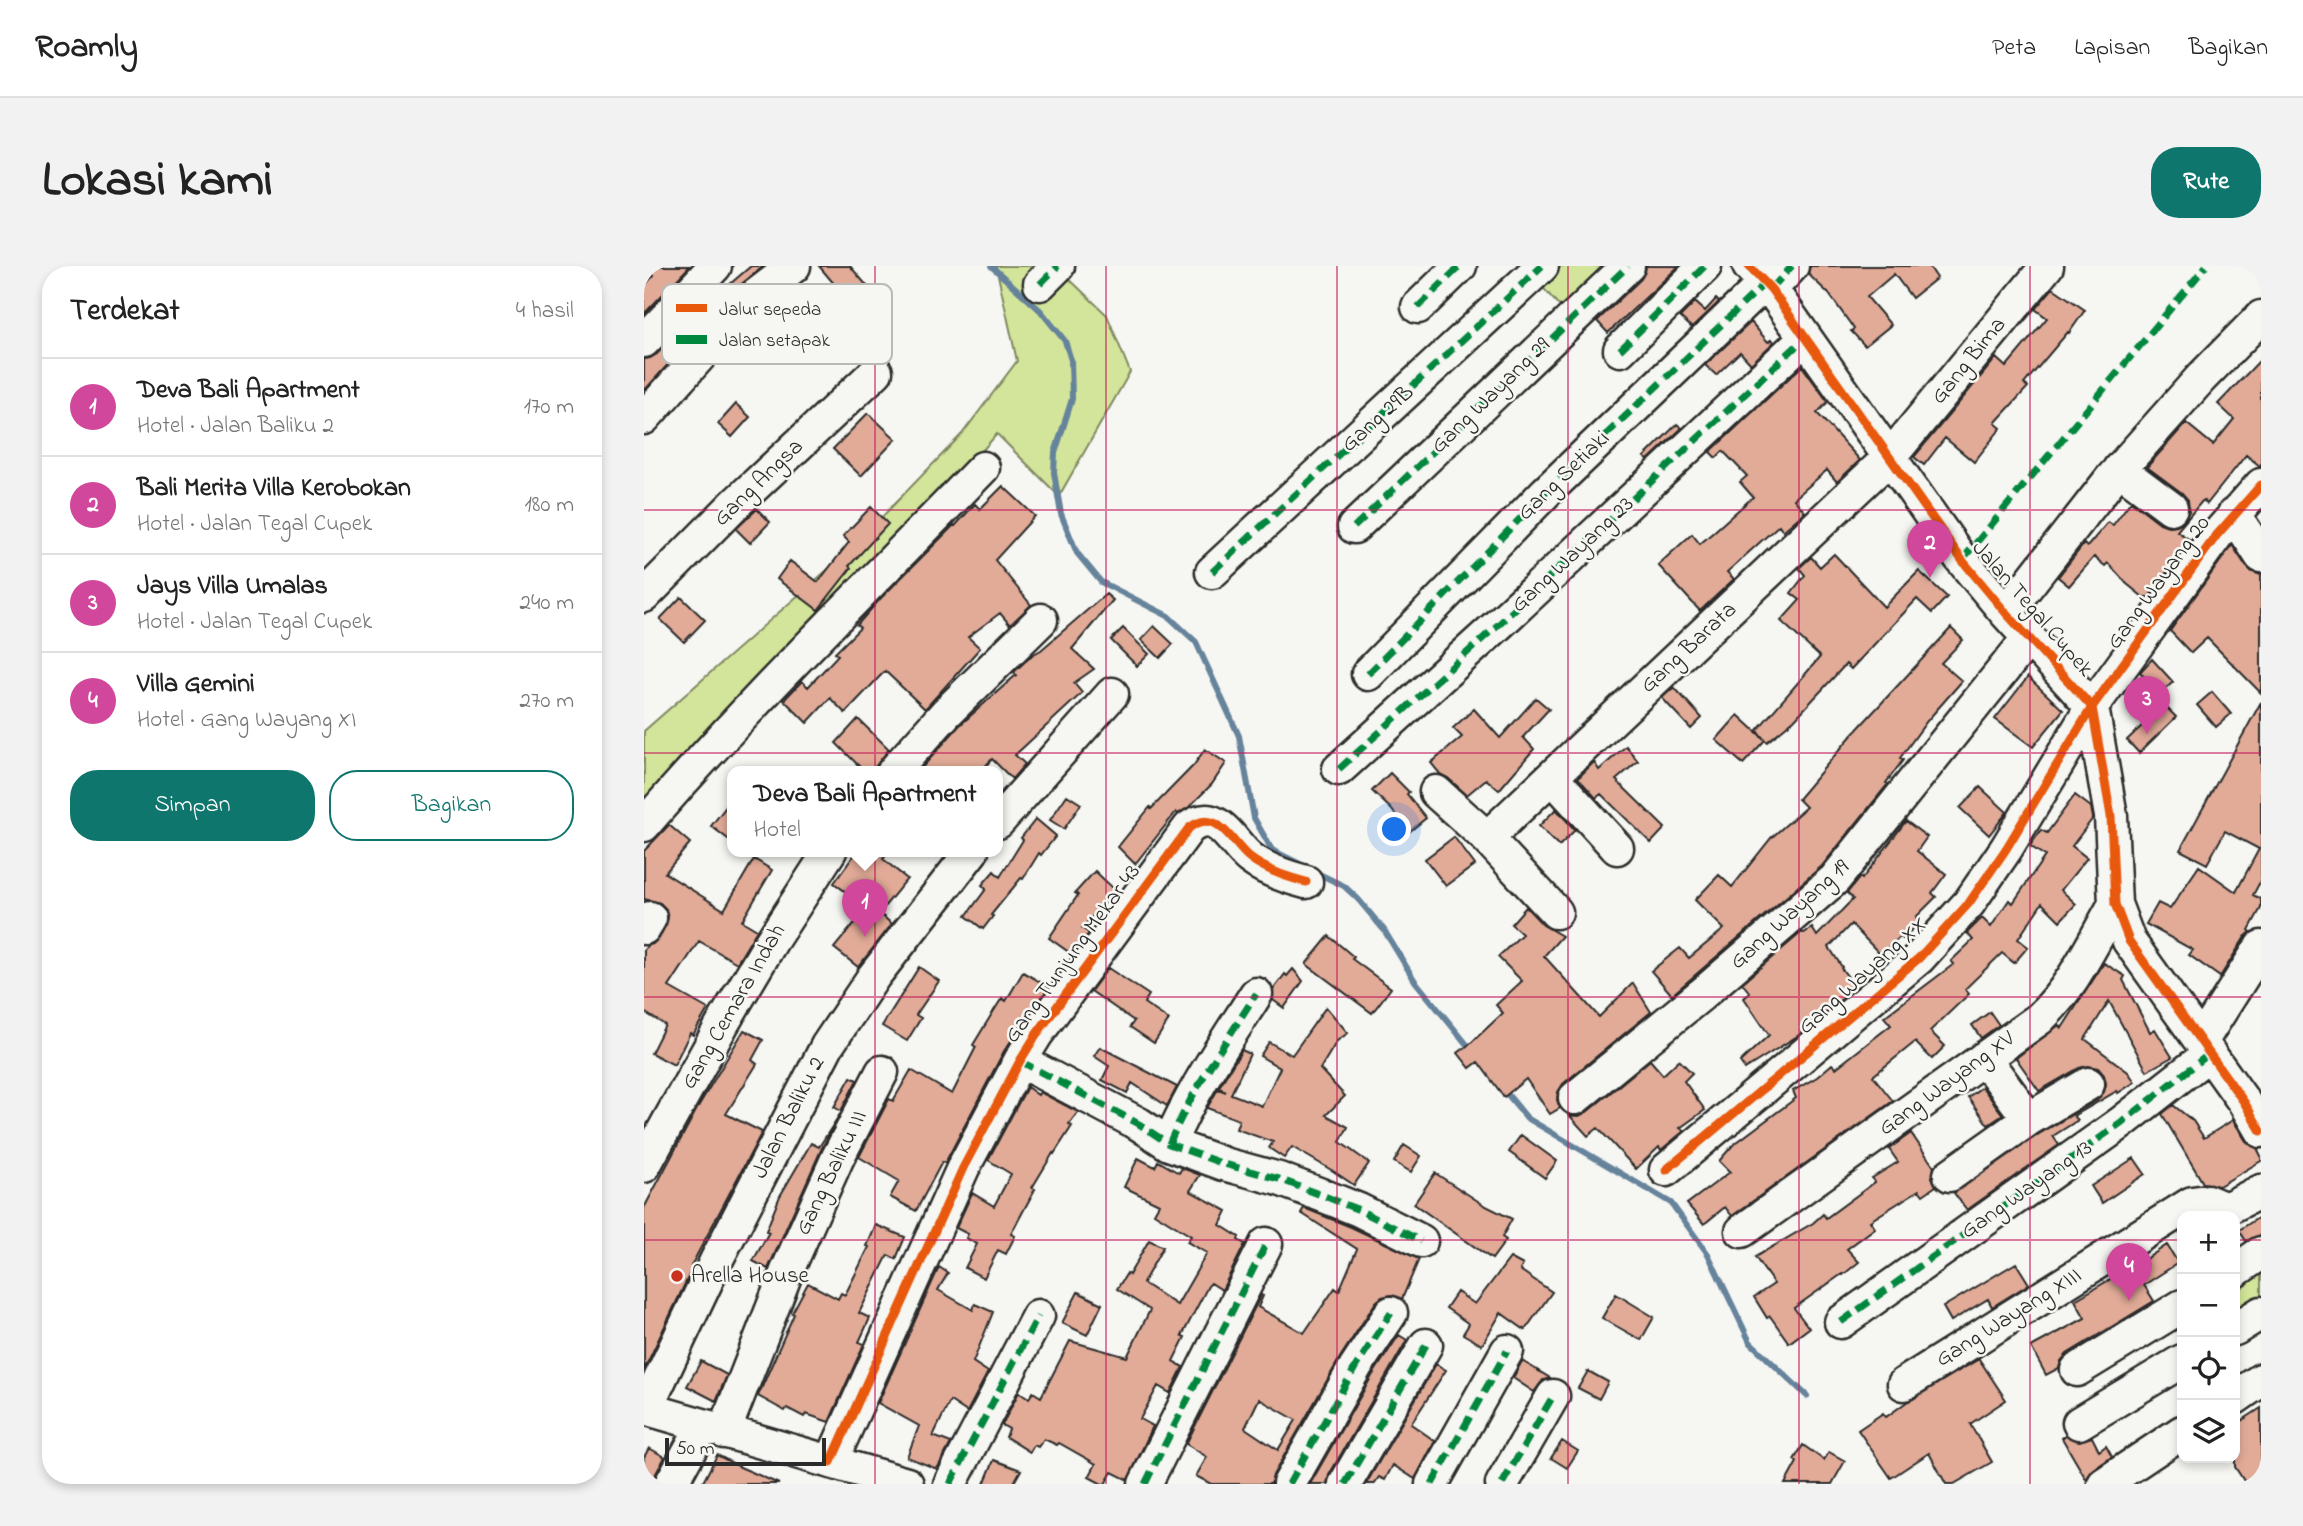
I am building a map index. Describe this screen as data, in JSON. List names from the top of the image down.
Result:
{
  "streets": {
    "street": [
      "Gang Bima",
      "Gang Wayang 29",
      "Gang 29B",
      "Gang Setiaki",
      "Gang Angsa",
      "Gang Wayang 23",
      "Gang Wayang 20",
      "Jalan Tegal Cupek",
      "Gang Barata",
      "Gang Wayang 19",
      "Gang Tunjung Mekar 43",
      "Gang Wayang XX",
      "Gang Cemara Indah",
      "Gang Wayang XV",
      "Jalan Baliku 2",
      "Gang Baliku III",
      "Gang Wayang 13",
      "Gang Wayang XIII"
    ]
  },
  "crossings": [
    ["Gang Bima", "Jalan Tegal Cupek"],
    ["Gang Bima", "Gang Barata"],
    ["Gang Setiaki", "Jalan Tegal Cupek"],
    ["Gang Wayang 23", "Jalan Tegal Cupek"],
    ["Gang Wayang 20", "Jalan Tegal Cupek"],
    ["Gang Wayang 20", "Gang Wayang XX"],
    ["Jalan Tegal Cupek", "Gang Barata"],
    ["Jalan Tegal Cupek", "Gang Wayang 19"],
    ["Jalan Tegal Cupek", "Gang Wayang XX"],
    ["Jalan Tegal Cupek", "Gang Wayang XV"],
    ["Jalan Tegal Cupek", "Gang Wayang 13"]
  ],
  "places": ["Arella House"],
  "legend": ["Jalur sepeda", "Jalan setapak"],
  "scale_bar": "50 m",
  "page": {
    "header": "Roamly",
    "nav": ["Peta", "Lapisan", "Bagikan"],
    "title": "Lokasi kami",
    "buttons": [
      "Rute",
      ["Simpan", "Bagikan"]
    ],
    "heading": ["Terdekat", "4 hasil"],
    "list": [
      {
        "mark": "1",
        "name": "Deva Bali Apartment",
        "note": "Hotel · Jalan Baliku 2",
        "value": "170 m"
      },
      {
        "mark": "2",
        "name": "Bali Merita Villa Kerobokan",
        "note": "Hotel · Jalan Tegal Cupek",
        "value": "180 m"
      },
      {
        "mark": "3",
        "name": "Jays Villa Umalas",
        "note": "Hotel · Jalan Tegal Cupek",
        "value": "240 m"
      },
      {
        "mark": "4",
        "name": "Villa Gemini",
        "note": "Hotel · Gang Wayang XI",
        "value": "270 m"
      }
    ],
    "pins": [
      "2",
      "3",
      "1",
      "4"
    ],
    "popup": ["Deva Bali Apartment", "Hotel"],
    "map_buttons": ["+", "−"],
    "scale": "50 m"
  }
}
